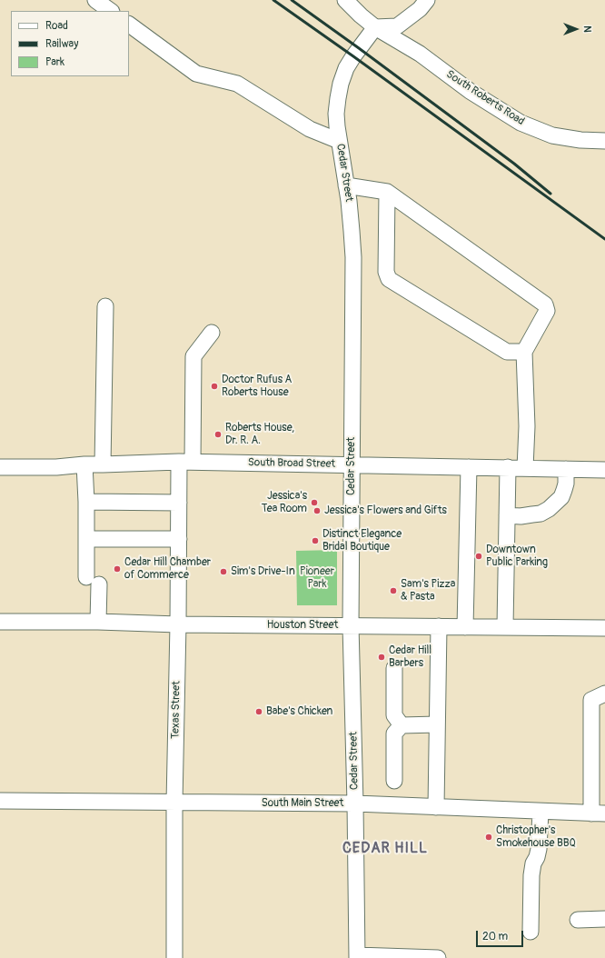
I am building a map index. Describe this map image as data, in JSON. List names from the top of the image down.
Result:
{
  "streets": {
    "street": [
      "South Roberts Road",
      "Cedar Street",
      "South Broad Street",
      "Houston Street",
      "Texas Street",
      "South Main Street"
    ]
  },
  "crossings": [
    ["South Roberts Road", "Cedar Street"],
    ["Cedar Street", "South Broad Street"],
    ["Cedar Street", "Houston Street"],
    ["Cedar Street", "South Main Street"],
    ["South Broad Street", "Texas Street"],
    ["Houston Street", "Texas Street"],
    ["Texas Street", "South Main Street"]
  ],
  "districts": ["CEDAR HILL"],
  "parks": ["Pioneer Park"],
  "places": [
    "Doctor Rufus A Roberts House",
    "Roberts House, Dr. R. A.",
    "Jessica's Tea Room",
    "Jessica's Flowers and Gifts",
    "Distinct Elegance Bridal Boutique",
    "Downtown Public Parking",
    "Cedar Hill Chamber of Commerce",
    "Sim's Drive-In",
    "Sam's Pizza & Pasta",
    "Cedar Hill Barbers",
    "Babe's Chicken",
    "Christopher's Smokehouse BBQ"
  ],
  "legend": ["Road", "Railway", "Park"],
  "scale_bar": "20 m",
  "north": "right"
}
